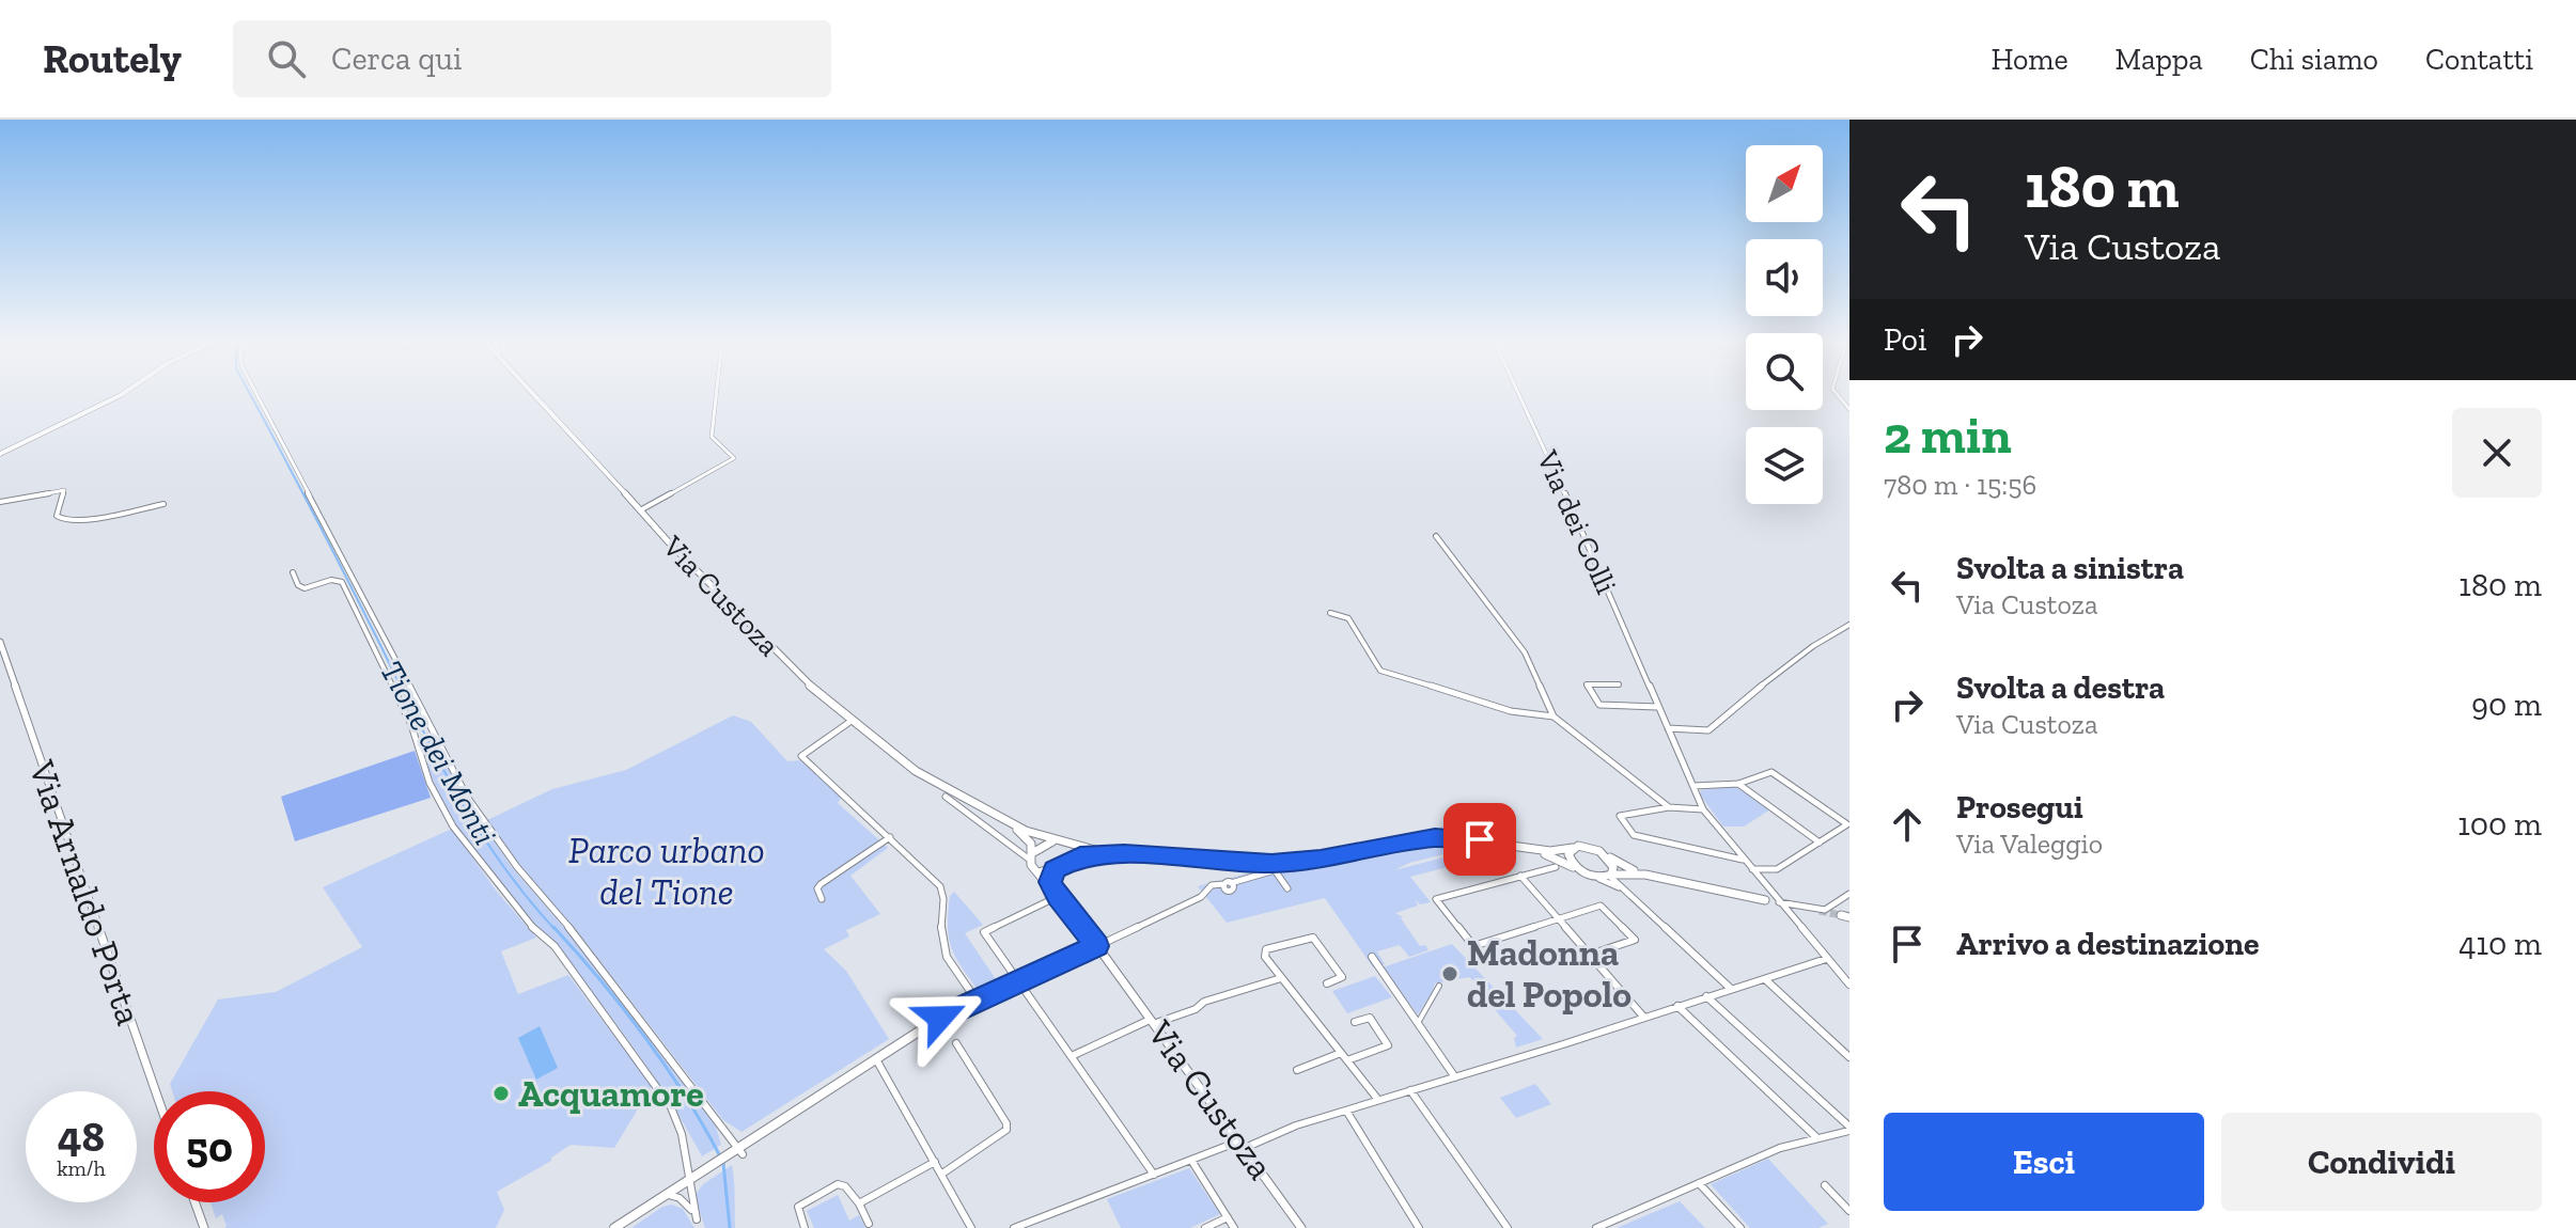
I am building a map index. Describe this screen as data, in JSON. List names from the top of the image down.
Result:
{
  "streets": {
    "main road": ["Via Custoza"],
    "street": ["Via dei Colli", "Via Arnaldo Porta"]
  },
  "water": ["Tione dei Monti"],
  "parks": ["Parco urbano del Tione"],
  "places": ["Madonna del Popolo", "Acquamore"],
  "north": "top right",
  "page": {
    "header": "Routely",
    "search": "Cerca qui",
    "nav": [
      "Home",
      "Mappa",
      "Chi siamo",
      "Contatti"
    ],
    "turn": ["180 m", "Via Custoza"],
    "then": "Poi",
    "heading": ["2 min", "780 m · 15:56"],
    "list": [
      {
        "name": "Svolta a sinistra",
        "note": "Via Custoza",
        "value": "180 m"
      },
      {
        "name": "Svolta a destra",
        "note": "Via Custoza",
        "value": "90 m"
      },
      {
        "name": "Prosegui",
        "note": "Via Valeggio",
        "value": "100 m"
      },
      {
        "name": "Arrivo a destinazione",
        "value": "410 m"
      }
    ],
    "speed": "48 km/h",
    "limit": "50",
    "buttons": ["Esci", "Condividi"]
  }
}
